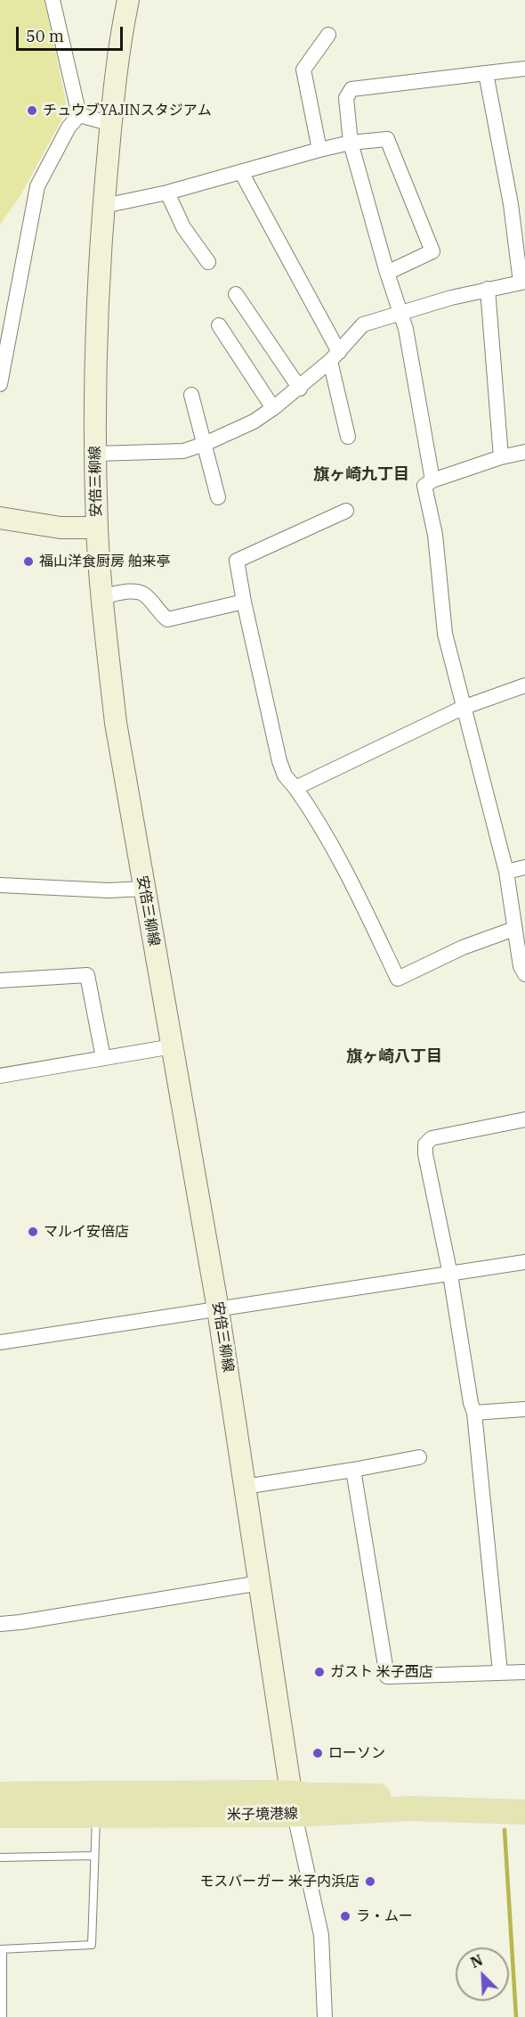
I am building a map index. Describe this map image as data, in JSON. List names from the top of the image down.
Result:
{
  "streets": {
    "main road": ["米子境港線"],
    "street": ["安倍三柳線"]
  },
  "crossings": [
    ["安倍三柳線", "米子境港線"]
  ],
  "districts": ["旗ヶ崎九丁目", "旗ヶ崎八丁目"],
  "places": [
    "チュウブYAJINスタジアム",
    "福山洋食厨房 舶来亭",
    "マルイ安倍店",
    "ガスト 米子西店",
    "ローソン",
    "モスバーガー 米子内浜店",
    "ラ・ムー"
  ],
  "scale_bar": "50 m",
  "north": "top left"
}
